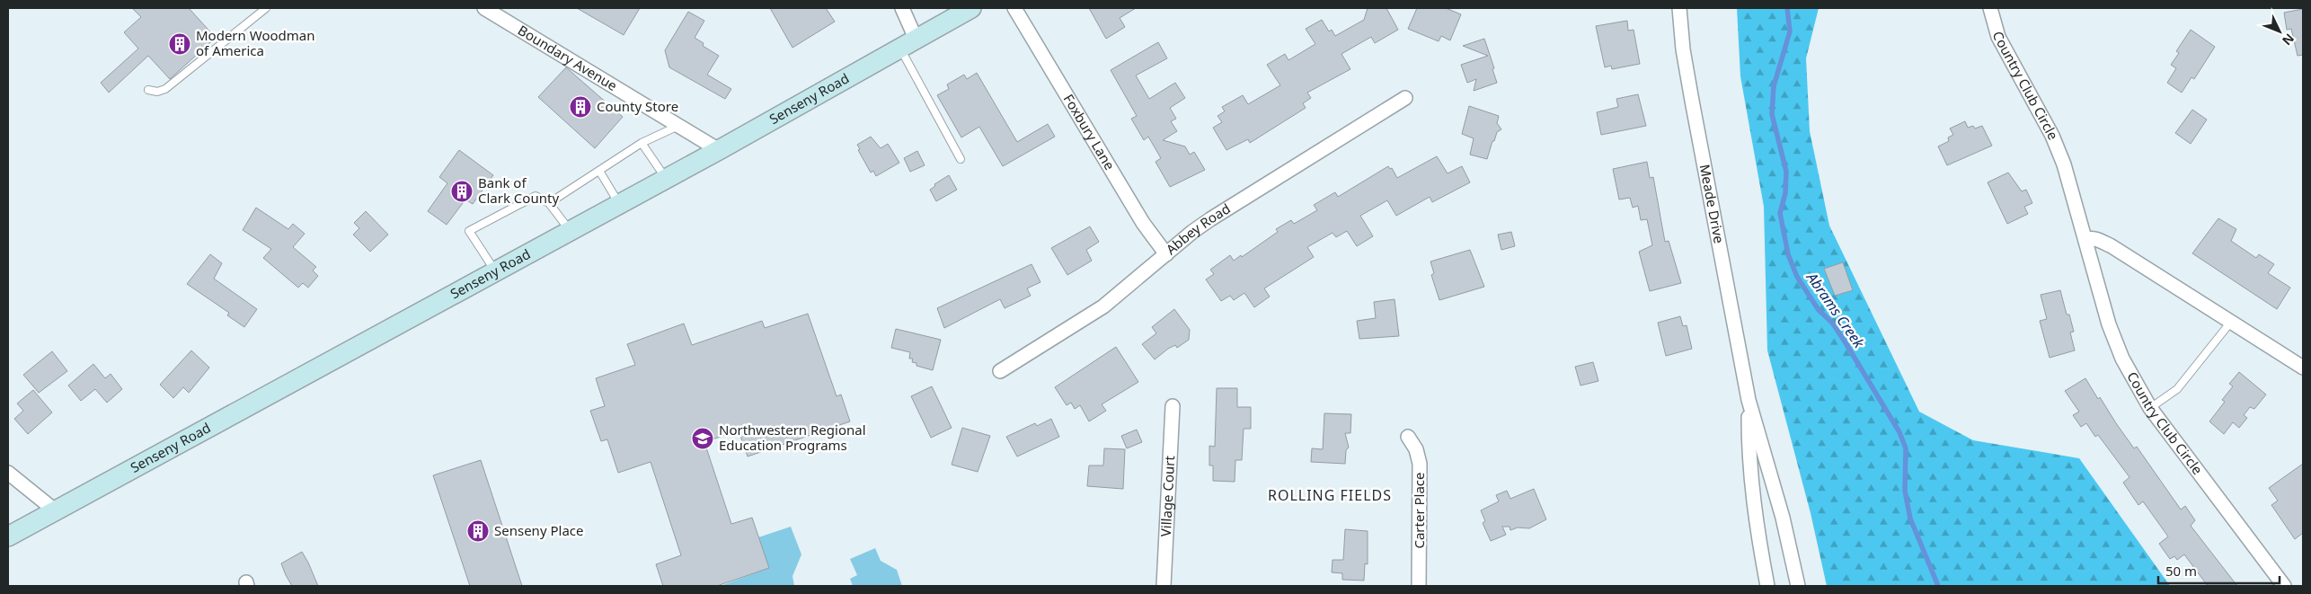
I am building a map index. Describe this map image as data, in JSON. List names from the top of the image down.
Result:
{
  "streets": {
    "main road": ["Senseny Road"],
    "street": [
      "Boundary Avenue",
      "Country Club Circle",
      "Foxbury Lane",
      "Meade Drive",
      "Abbey Road",
      "Village Court",
      "Carter Place"
    ]
  },
  "crossings": [
    ["Boundary Avenue", "Senseny Road"],
    ["Foxbury Lane", "Abbey Road"]
  ],
  "districts": ["ROLLING FIELDS"],
  "water": ["Abrams Creek"],
  "places": {
    "building": [
      "Modern Woodman of America",
      "County Store",
      "Bank of Clark County",
      "Senseny Place"
    ],
    "school or university": ["Northwestern Regional Education Programs"]
  },
  "scale_bar": "50 m",
  "north": "bottom right"
}
